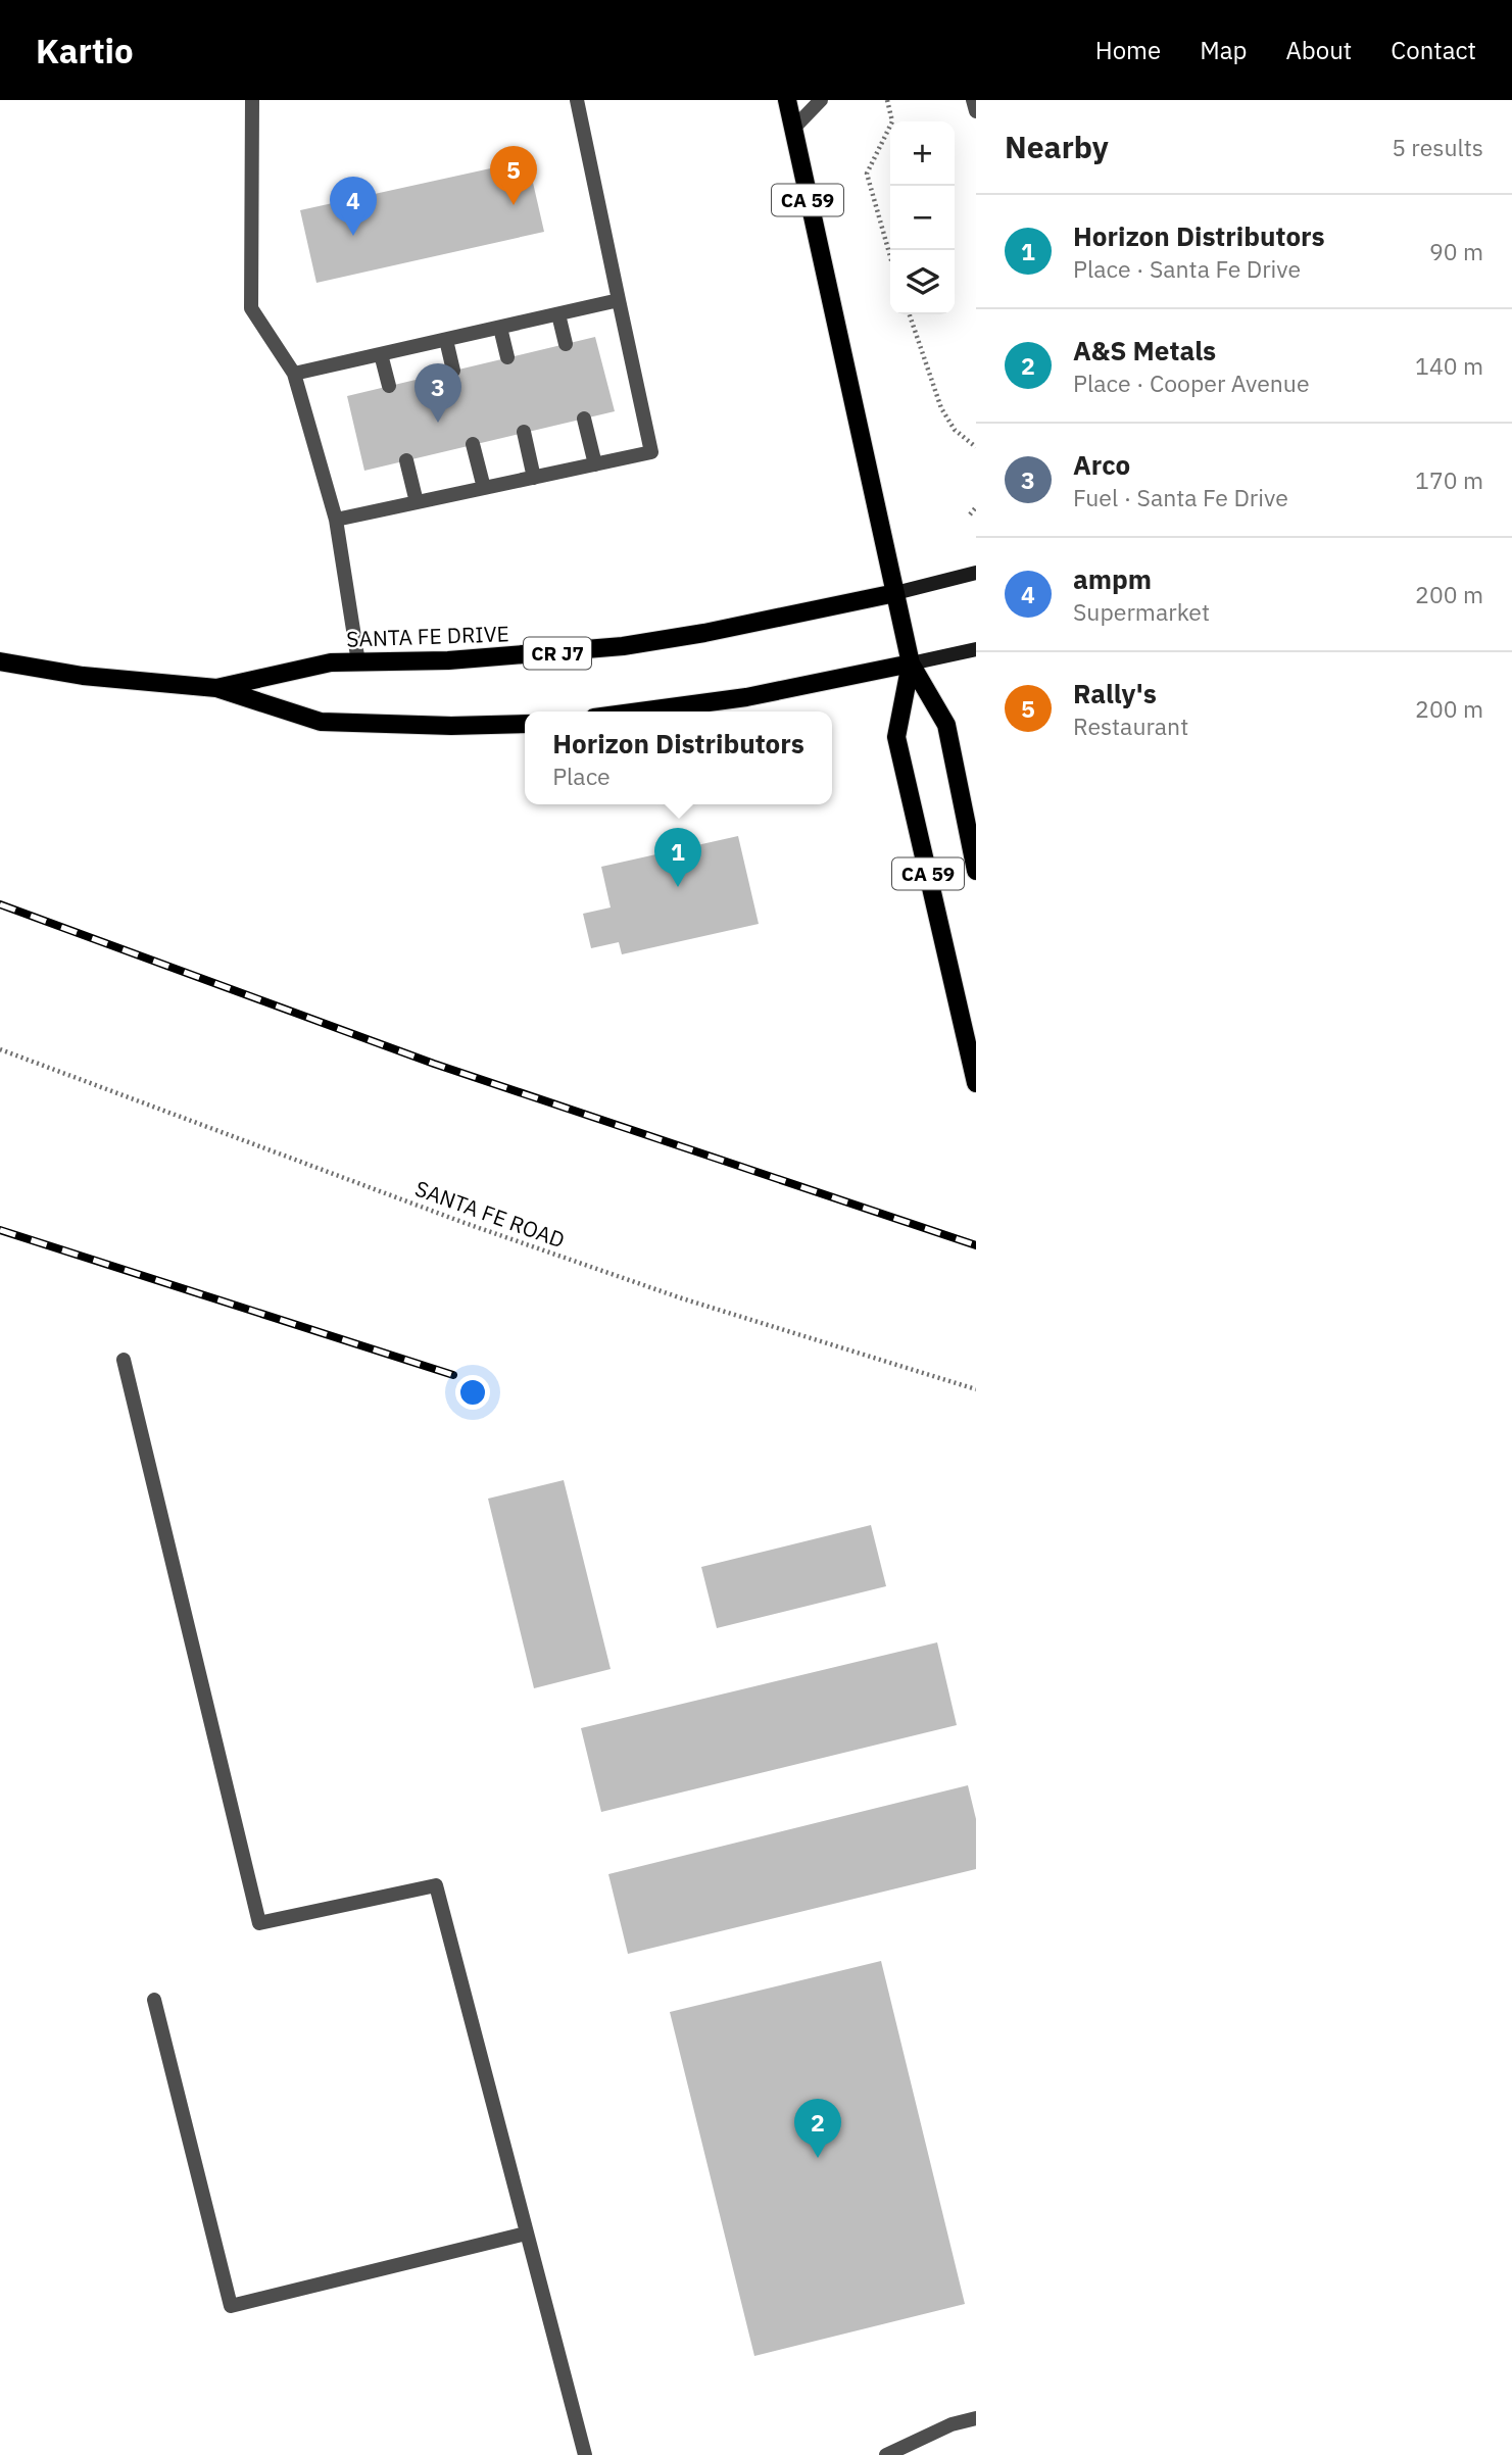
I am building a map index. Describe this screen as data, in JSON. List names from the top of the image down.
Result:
{
  "streets": {
    "main road": ["CA 59", "SANTA FE DRIVE", "CR J7"],
    "path": ["SANTA FE ROAD"]
  },
  "crossings": [
    ["CA 59", "SANTA FE DRIVE"]
  ],
  "page": {
    "header": "Kartio",
    "nav": [
      "Home",
      "Map",
      "About",
      "Contact"
    ],
    "heading": ["Nearby", "5 results"],
    "map_buttons": ["+", "−"],
    "pins": [
      "5",
      "4",
      "3",
      "1",
      "2"
    ],
    "list": [
      {
        "mark": "1",
        "name": "Horizon Distributors",
        "note": "Place · Santa Fe Drive",
        "value": "90 m"
      },
      {
        "mark": "2",
        "name": "A&S Metals",
        "note": "Place · Cooper Avenue",
        "value": "140 m"
      },
      {
        "mark": "3",
        "name": "Arco",
        "note": "Fuel · Santa Fe Drive",
        "value": "170 m"
      },
      {
        "mark": "4",
        "name": "ampm",
        "note": "Supermarket",
        "value": "200 m"
      },
      {
        "mark": "5",
        "name": "Rally's",
        "note": "Restaurant",
        "value": "200 m"
      }
    ],
    "popup": ["Horizon Distributors", "Place"]
  }
}
